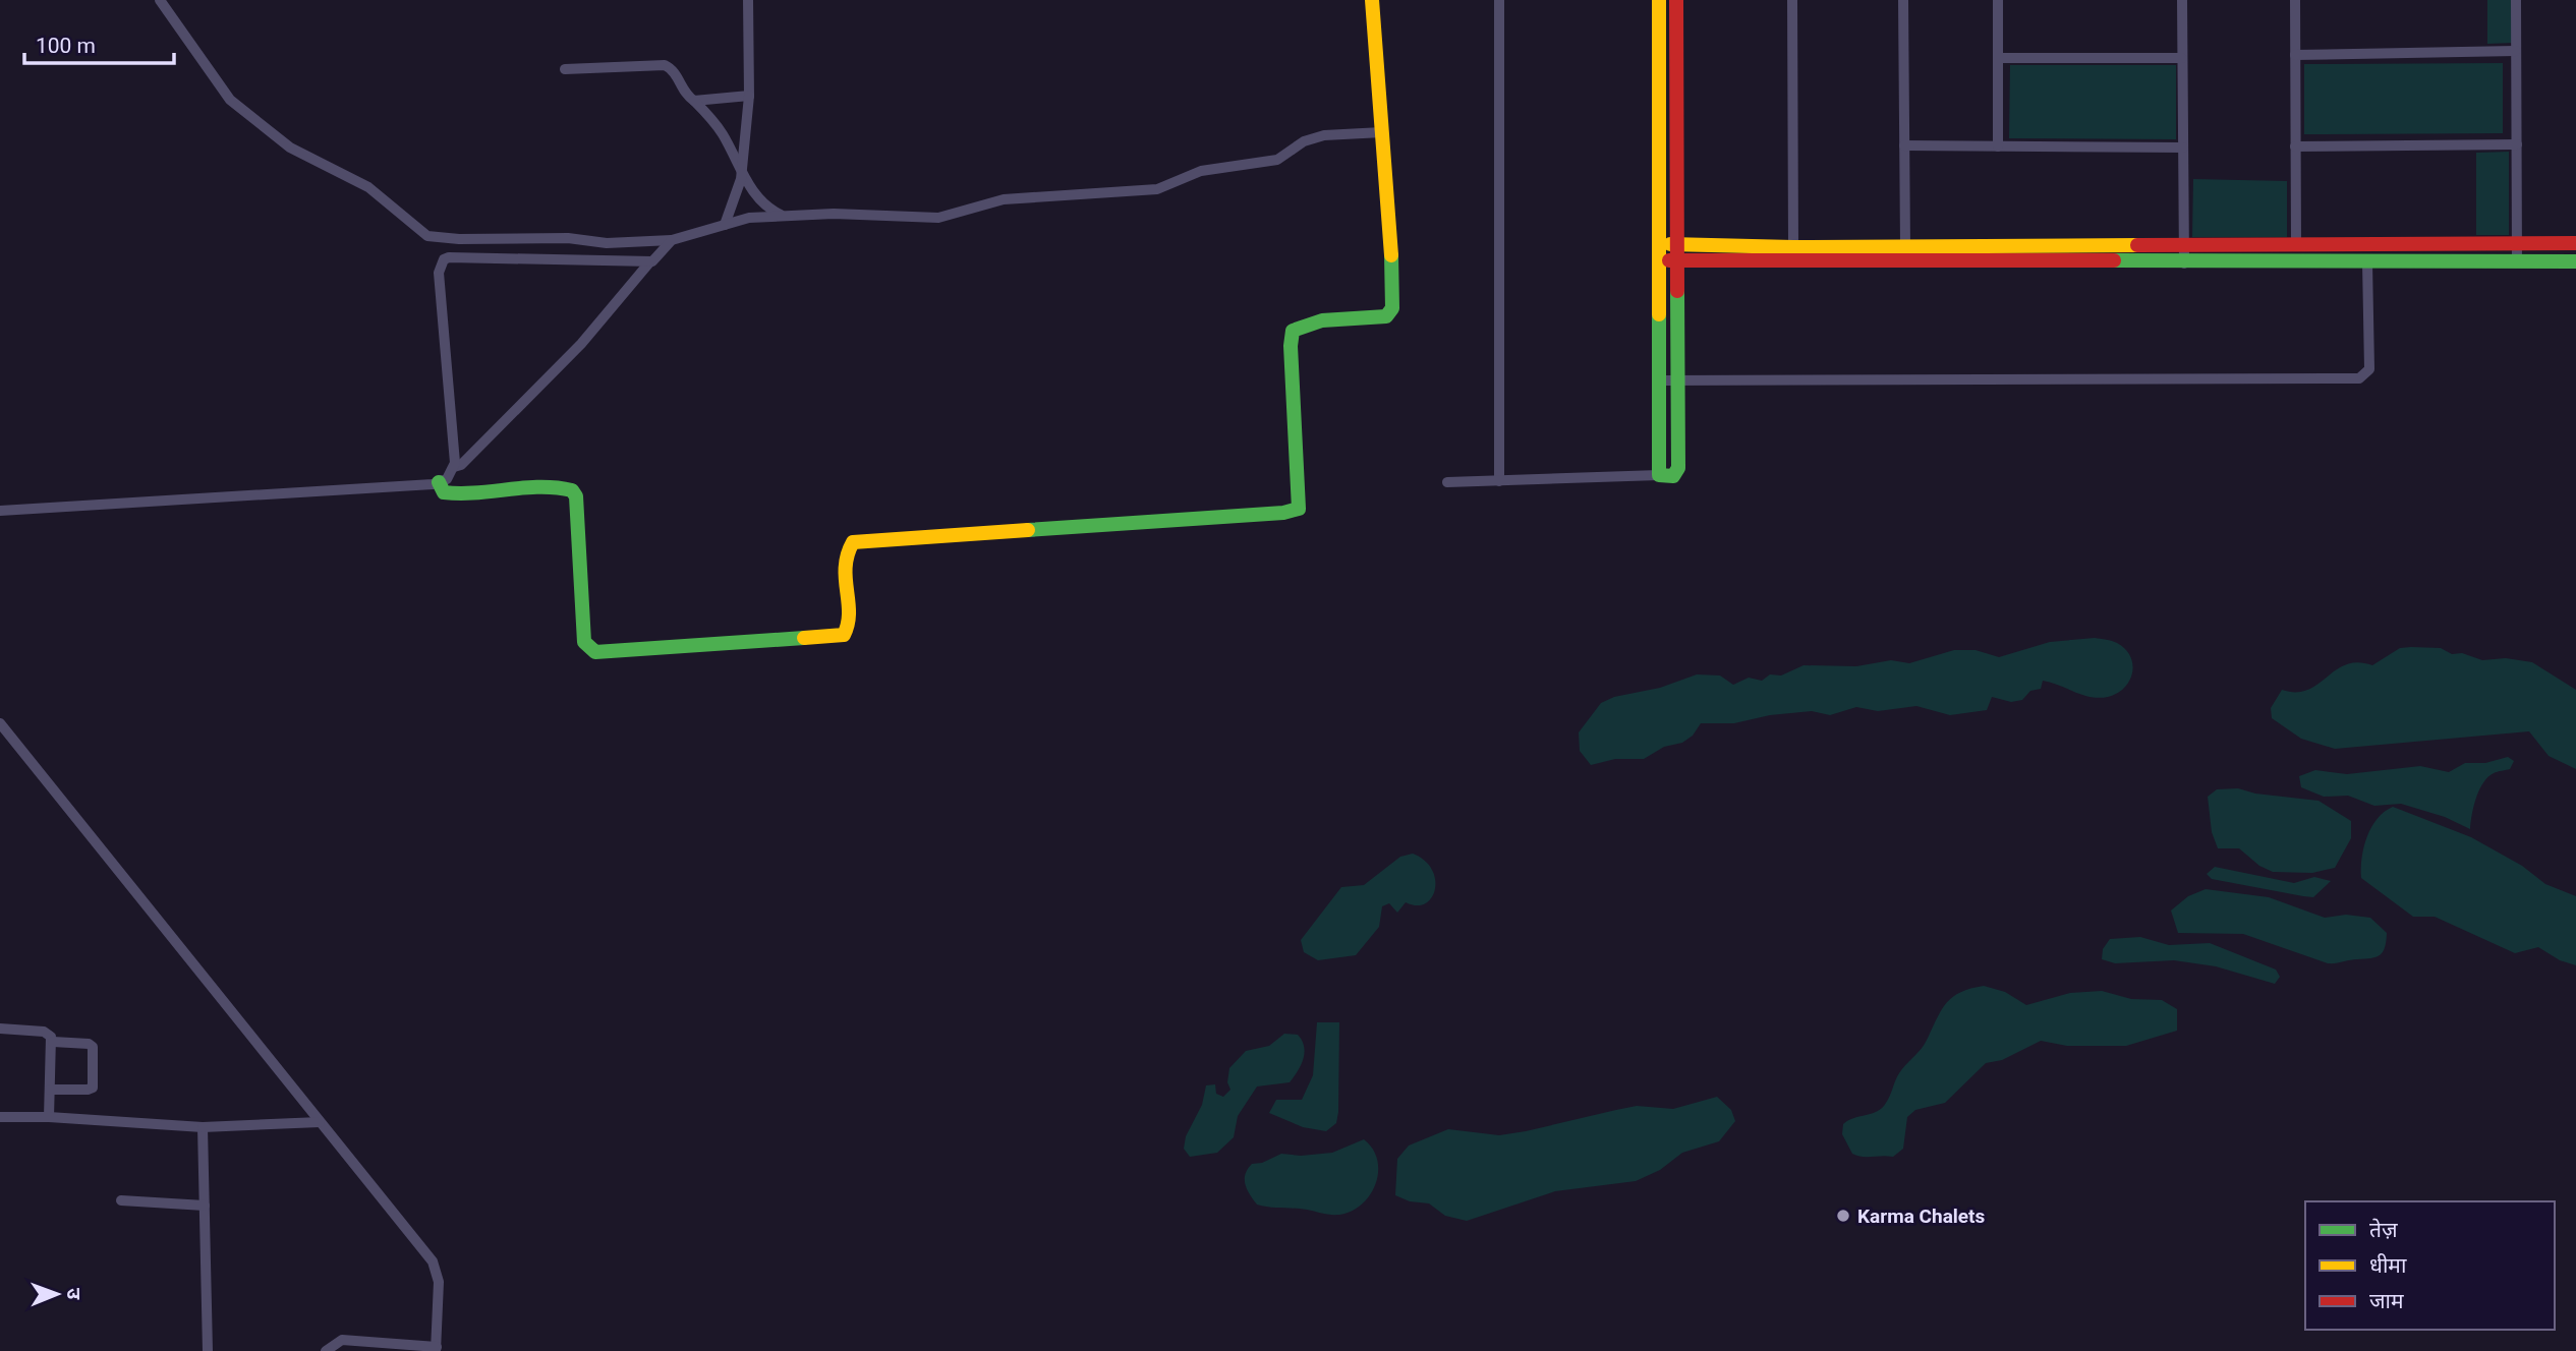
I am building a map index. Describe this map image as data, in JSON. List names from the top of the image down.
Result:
{
  "places": ["Karma Chalets"],
  "legend": ["तेज़", "धीमा", "जाम"],
  "scale_bar": "100 m",
  "north": "right"
}
